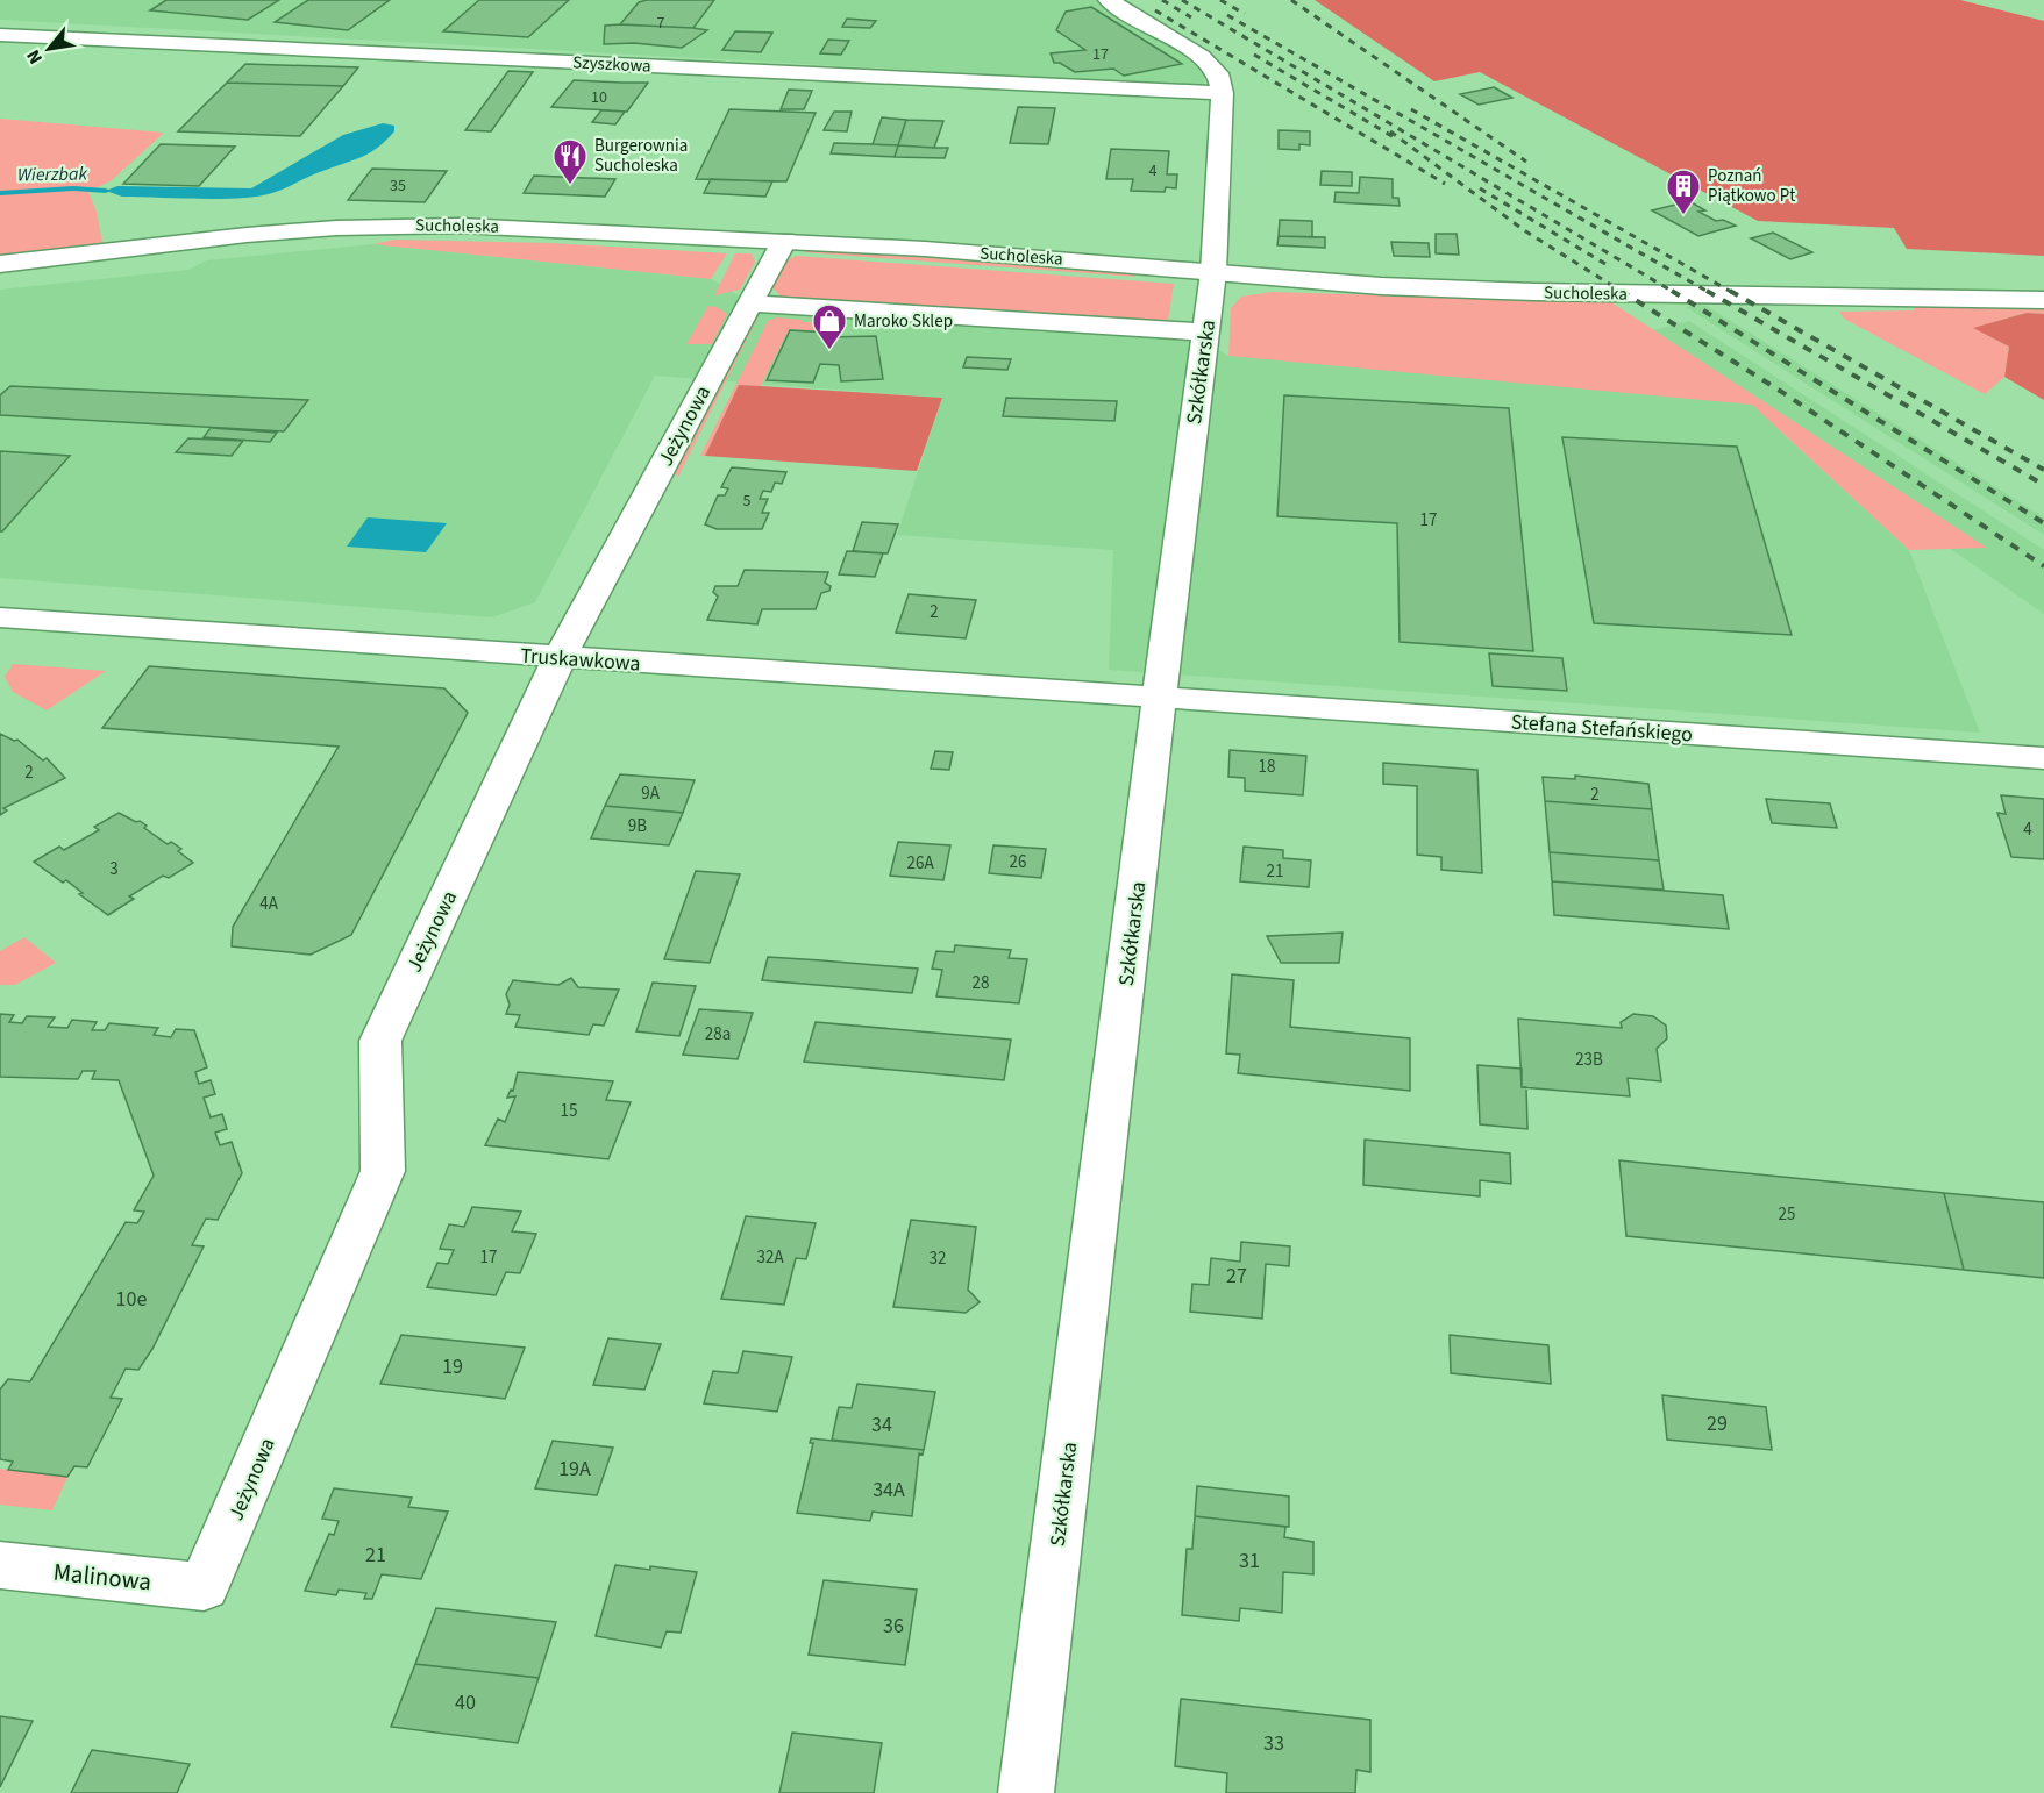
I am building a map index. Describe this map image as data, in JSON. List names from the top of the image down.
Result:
{
  "streets": {
    "street": [
      "Szyszkowa",
      "Sucholeska",
      "Szkółkarska",
      "Jeżynowa",
      "Truskawkowa",
      "Stefana Stefańskiego",
      "Malinowa"
    ]
  },
  "crossings": [
    ["Szyszkowa", "Szkółkarska"],
    ["Sucholeska", "Szkółkarska"],
    ["Sucholeska", "Jeżynowa"],
    ["Szkółkarska", "Truskawkowa"],
    ["Szkółkarska", "Stefana Stefańskiego"],
    ["Jeżynowa", "Truskawkowa"],
    ["Jeżynowa", "Malinowa"],
    ["Truskawkowa", "Stefana Stefańskiego"]
  ],
  "water": ["Wierzbak"],
  "places": {
    "restaurant": ["Burgerownia Sucholeska"],
    "building": ["Poznań Piątkowo Pt"],
    "shop": ["Maroko Sklep"]
  },
  "house_numbers": [
    "7",
    "17",
    "10",
    "4",
    "35",
    "5",
    "17",
    "2",
    "18",
    "2",
    "9A",
    "2",
    "9B",
    "4",
    "26",
    "26A",
    "3",
    "21",
    "4A",
    "28",
    "28a",
    "23B",
    "15",
    "25",
    "17",
    "32A",
    "32",
    "27",
    "10e",
    "19",
    "29",
    "34",
    "19A",
    "34A",
    "21",
    "31",
    "36",
    "40",
    "33"
  ],
  "north": "bottom left"
}
